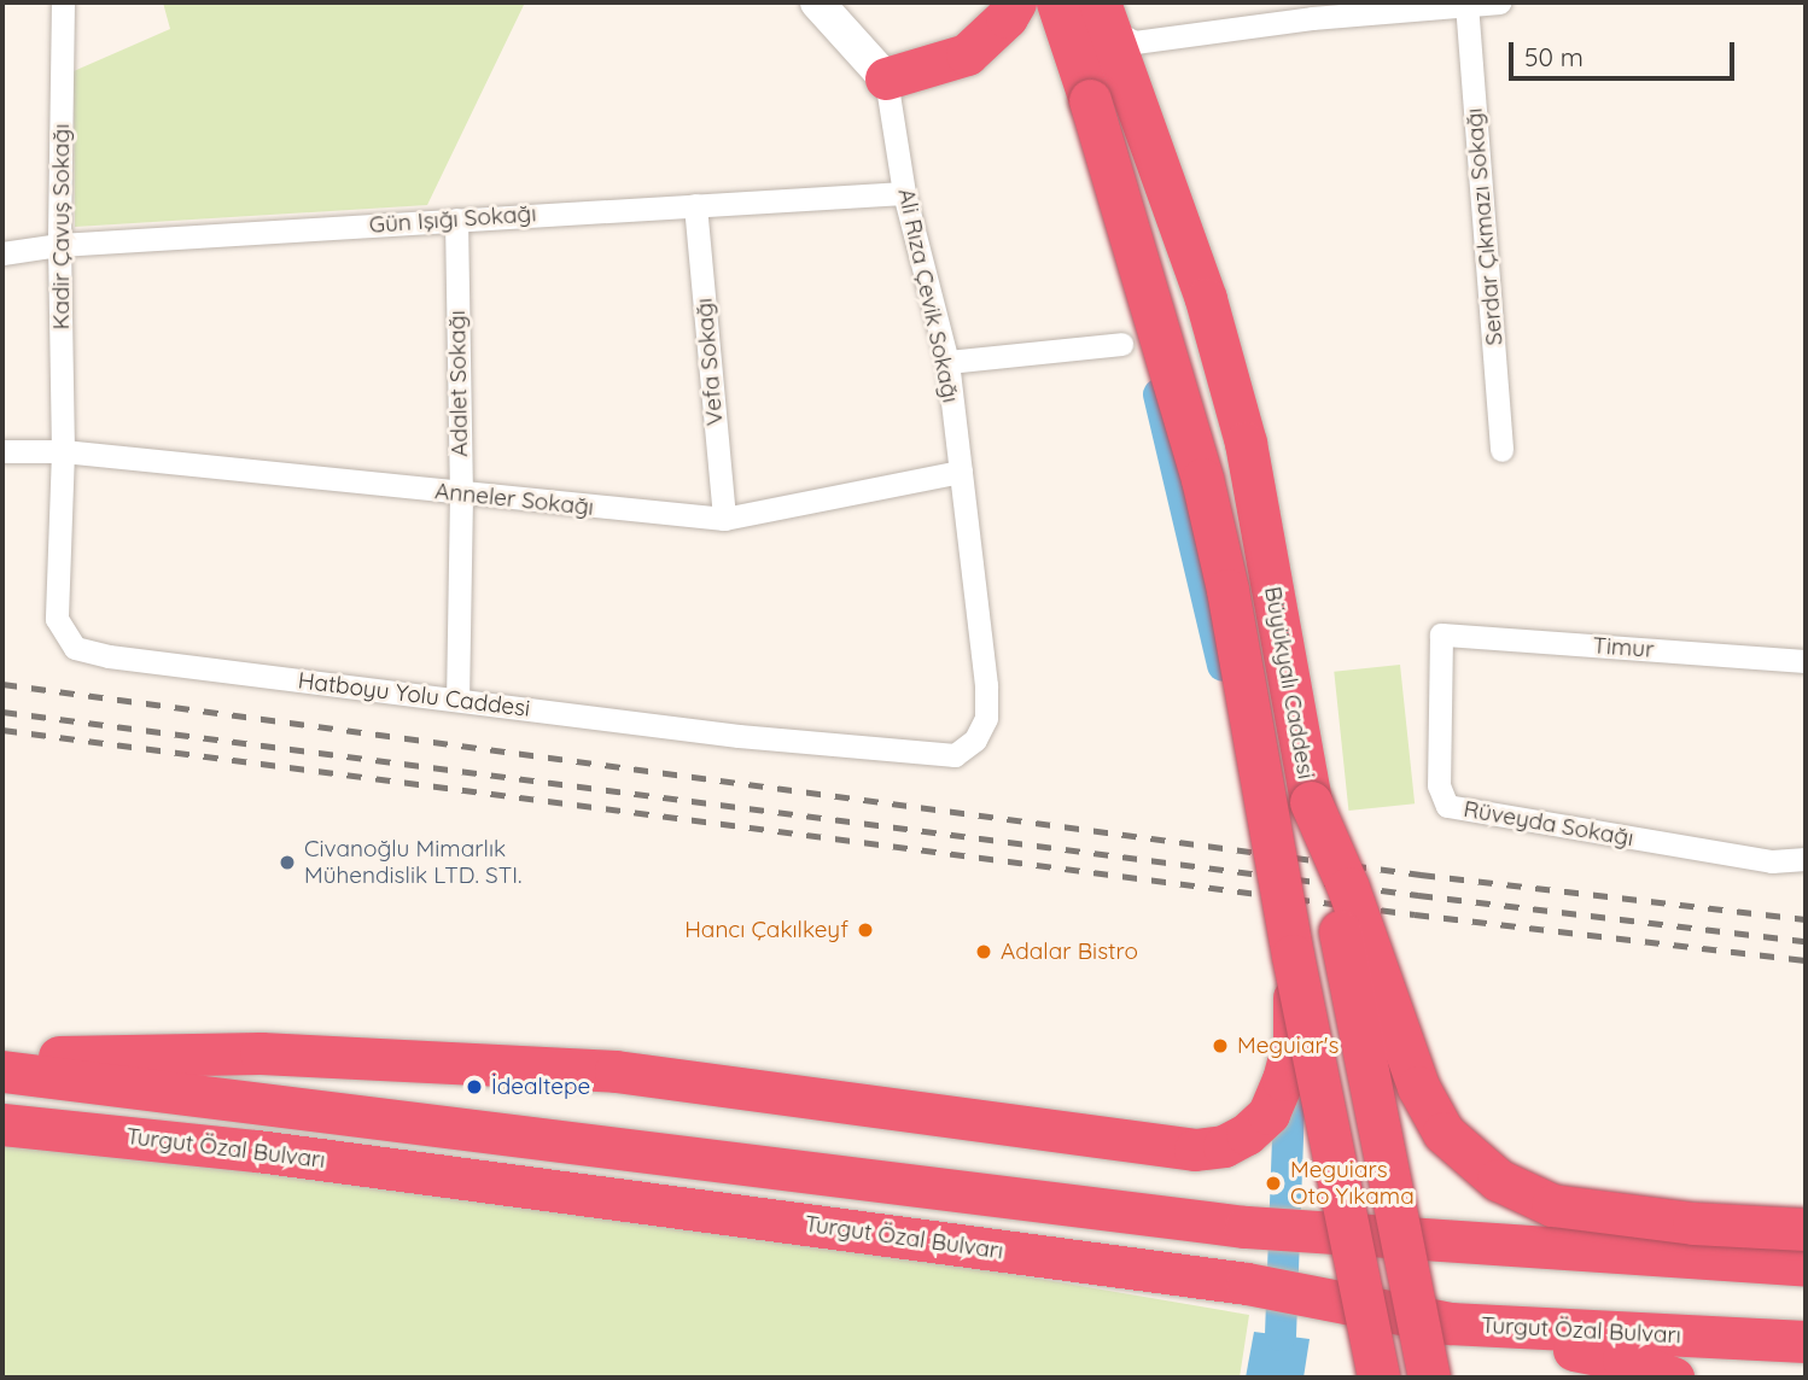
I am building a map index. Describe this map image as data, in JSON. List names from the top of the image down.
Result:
{
  "streets": {
    "highway": ["Büyükyalı Caddesi", "Turgut Özal Bulvarı"],
    "street": [
      "Gün Işığı Sokağı",
      "Kadir Çavuş Sokağı",
      "Serdar Çıkmazı Sokağı",
      "Ali Rıza Çevik Sokağı",
      "Vefa Sokağı",
      "Adalet Sokağı",
      "Anneler Sokağı",
      "Timur",
      "Hatboyu Yolu Caddesi",
      "Rüveyda Sokağı"
    ]
  },
  "crossings": [
    ["Gün Işığı Sokağı", "Kadir Çavuş Sokağı"],
    ["Gün Işığı Sokağı", "Ali Rıza Çevik Sokağı"],
    ["Gün Işığı Sokağı", "Vefa Sokağı"],
    ["Gün Işığı Sokağı", "Adalet Sokağı"],
    ["Kadir Çavuş Sokağı", "Anneler Sokağı"],
    ["Kadir Çavuş Sokağı", "Hatboyu Yolu Caddesi"],
    ["Ali Rıza Çevik Sokağı", "Anneler Sokağı"],
    ["Ali Rıza Çevik Sokağı", "Hatboyu Yolu Caddesi"],
    ["Vefa Sokağı", "Anneler Sokağı"],
    ["Adalet Sokağı", "Anneler Sokağı"],
    ["Adalet Sokağı", "Hatboyu Yolu Caddesi"],
    ["Anneler Sokağı", "Hatboyu Yolu Caddesi"],
    ["Timur", "Rüveyda Sokağı"]
  ],
  "places": [
    "Civanoğlu Mimarlık Mühendislik LTD. STI.",
    "Hancı Çakılkeyf",
    "Adalar Bistro",
    "Meguiar's",
    "İdealtepe",
    "Meguiars Oto Yıkama"
  ],
  "scale_bar": "50 m"
}
